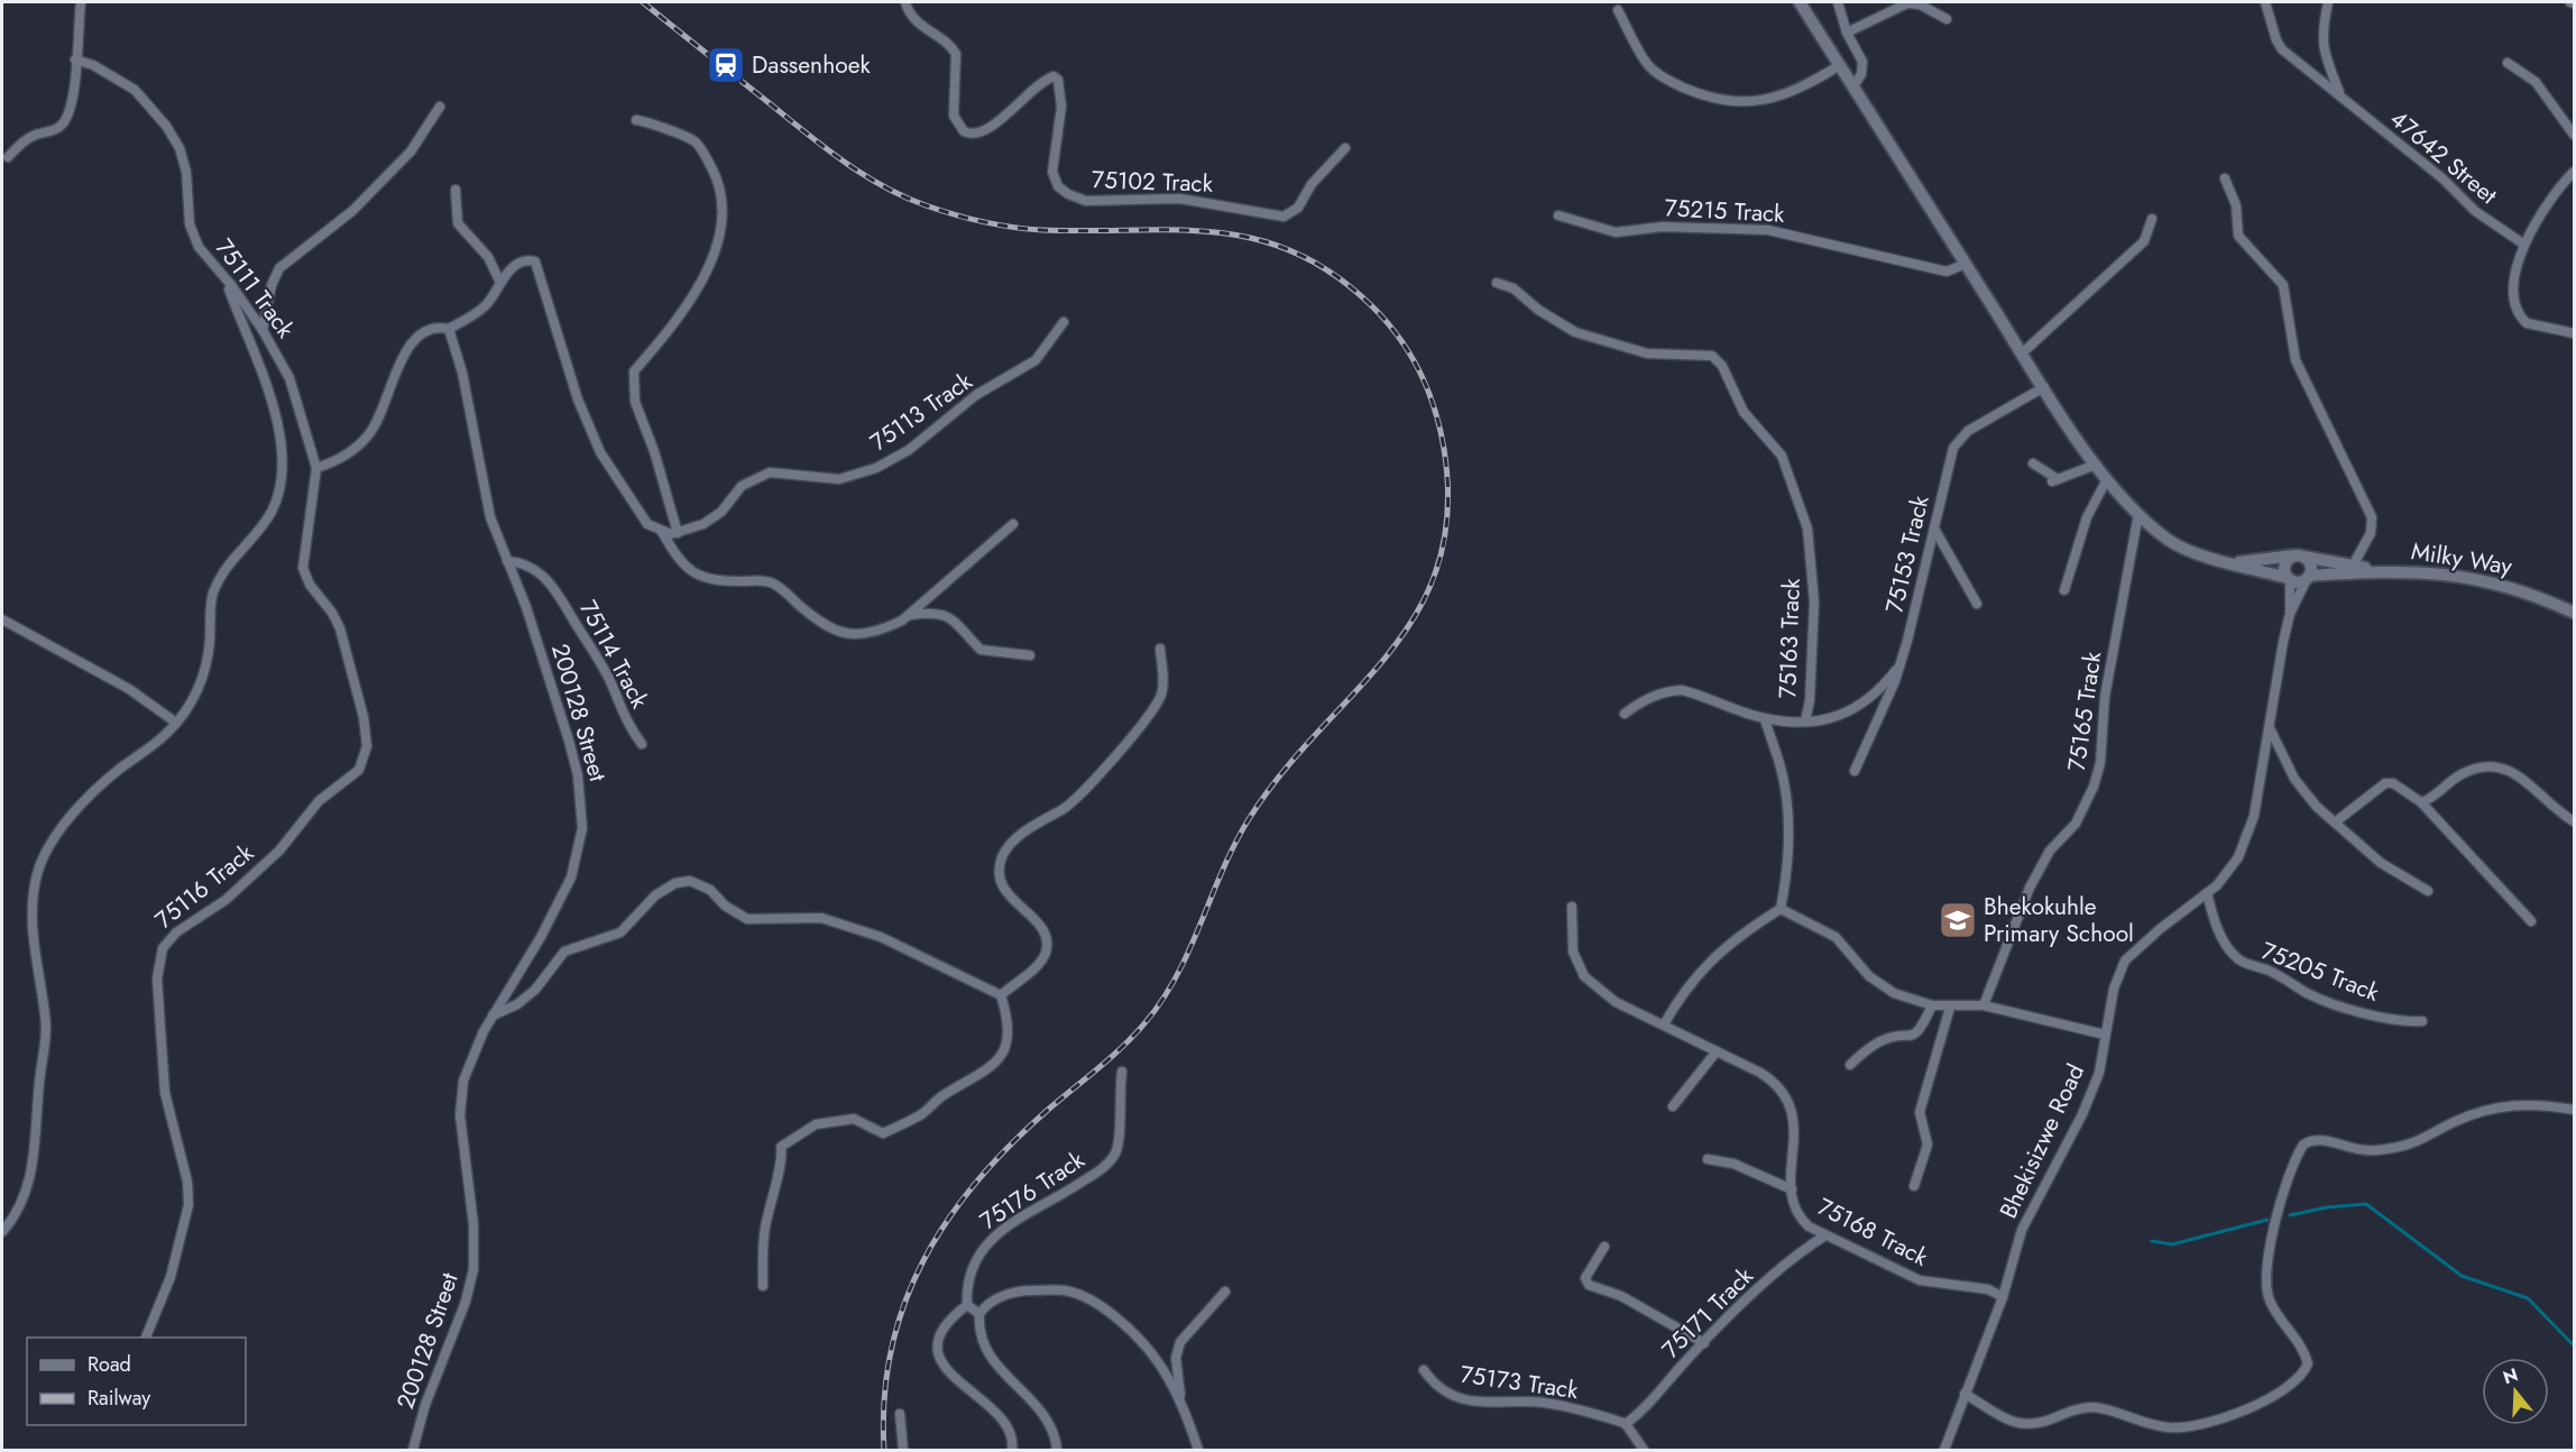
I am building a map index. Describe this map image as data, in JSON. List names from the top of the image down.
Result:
{
  "streets": {
    "street": [
      "47642 Street",
      "75102 Track",
      "75215 Track",
      "75111 Track",
      "75113 Track",
      "75153 Track",
      "Milky Way",
      "75163 Track",
      "75114 Track",
      "75165 Track",
      "200128 Street",
      "75116 Track",
      "75205 Track",
      "Bhekisizwe Road",
      "75176 Track",
      "75168 Track",
      "75171 Track",
      "75173 Track"
    ]
  },
  "crossings": [
    ["75215 Track", "Milky Way"],
    ["75111 Track", "75116 Track"],
    ["75153 Track", "Milky Way"],
    ["75153 Track", "75163 Track"],
    ["Milky Way", "75165 Track"],
    ["Milky Way", "Bhekisizwe Road"],
    ["75114 Track", "200128 Street"],
    ["75205 Track", "Bhekisizwe Road"],
    ["Bhekisizwe Road", "75168 Track"],
    ["75168 Track", "75171 Track"],
    ["75171 Track", "75173 Track"]
  ],
  "places": {
    "station": ["Dassenhoek"],
    "school or university": ["Bhekokuhle Primary School"]
  },
  "legend": ["Road", "Railway"],
  "north": "top"
}
